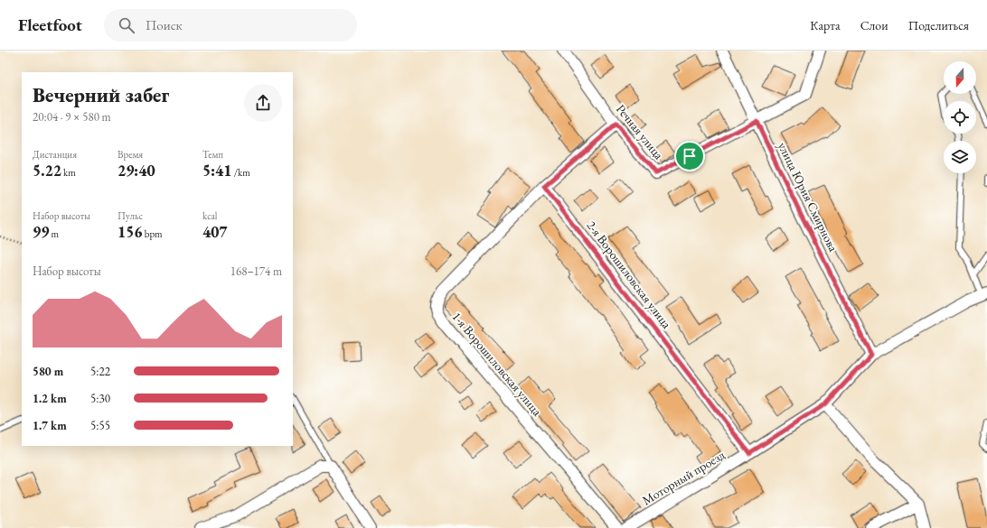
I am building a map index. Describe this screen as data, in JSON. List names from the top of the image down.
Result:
{
  "streets": {
    "street": [
      "Речная улица",
      "улица Юрия Смирнова",
      "2-я Ворошиловская улица",
      "1-я Ворошиловская улица",
      "Моторный проезд"
    ]
  },
  "crossings": [
    ["Речная улица", "улица Юрия Смирнова"],
    ["улица Юрия Смирнова", "Моторный проезд"],
    ["2-я Ворошиловская улица", "1-я Ворошиловская улица"],
    ["2-я Ворошиловская улица", "Моторный проезд"]
  ],
  "north": "bottom",
  "page": {
    "header": "Fleetfoot",
    "search": "Поиск",
    "nav": ["Карта", "Слои", "Поделиться"],
    "heading": ["Вечерний забег", "20:04 · 9 × 580 m"],
    "stats": [
      ["Дистанция", "5.22 km"],
      ["Время", "29:40"],
      ["Темп", "5:41 /km"],
      ["Набор высоты", "99 m"],
      ["Пульс", "156 bpm"],
      ["kcal", "407"]
    ],
    "chart": ["Набор высоты", "168–174 m"],
    "list": [
      {
        "name": "580 m",
        "note": "5:22"
      },
      {
        "name": "1.2 km",
        "note": "5:30"
      },
      {
        "name": "1.7 km",
        "note": "5:55"
      }
    ]
  }
}
